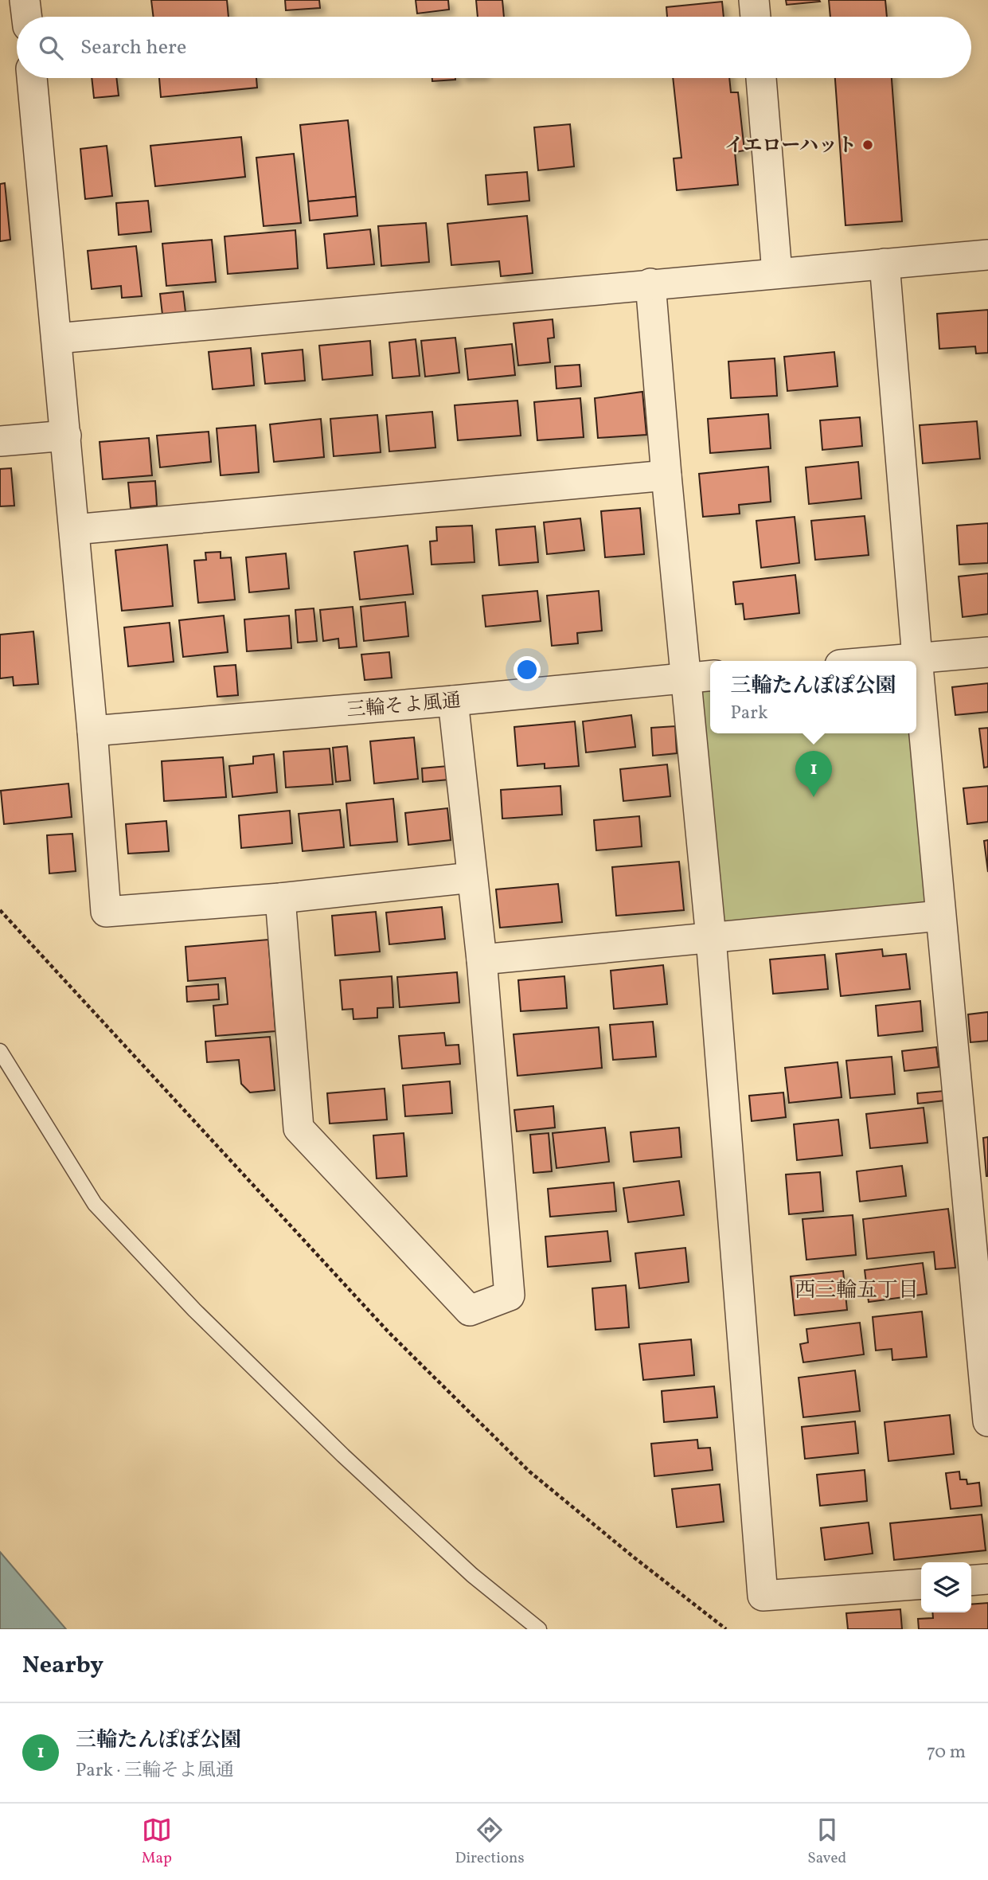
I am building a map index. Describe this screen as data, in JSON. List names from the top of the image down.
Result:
{
  "streets": {
    "street": ["三輪そよ風通"]
  },
  "districts": ["西三輪五丁目"],
  "places": ["イエローハット"],
  "page": {
    "search": "Search here",
    "popup": ["三輪たんぽぽ公園", "Park"],
    "pins": "1",
    "heading": "Nearby",
    "list": [
      {
        "mark": "1",
        "name": "三輪たんぽぽ公園",
        "note": "Park · 三輪そよ風通",
        "value": "70 m"
      }
    ],
    "nav": ["Map", "Directions", "Saved"]
  }
}
